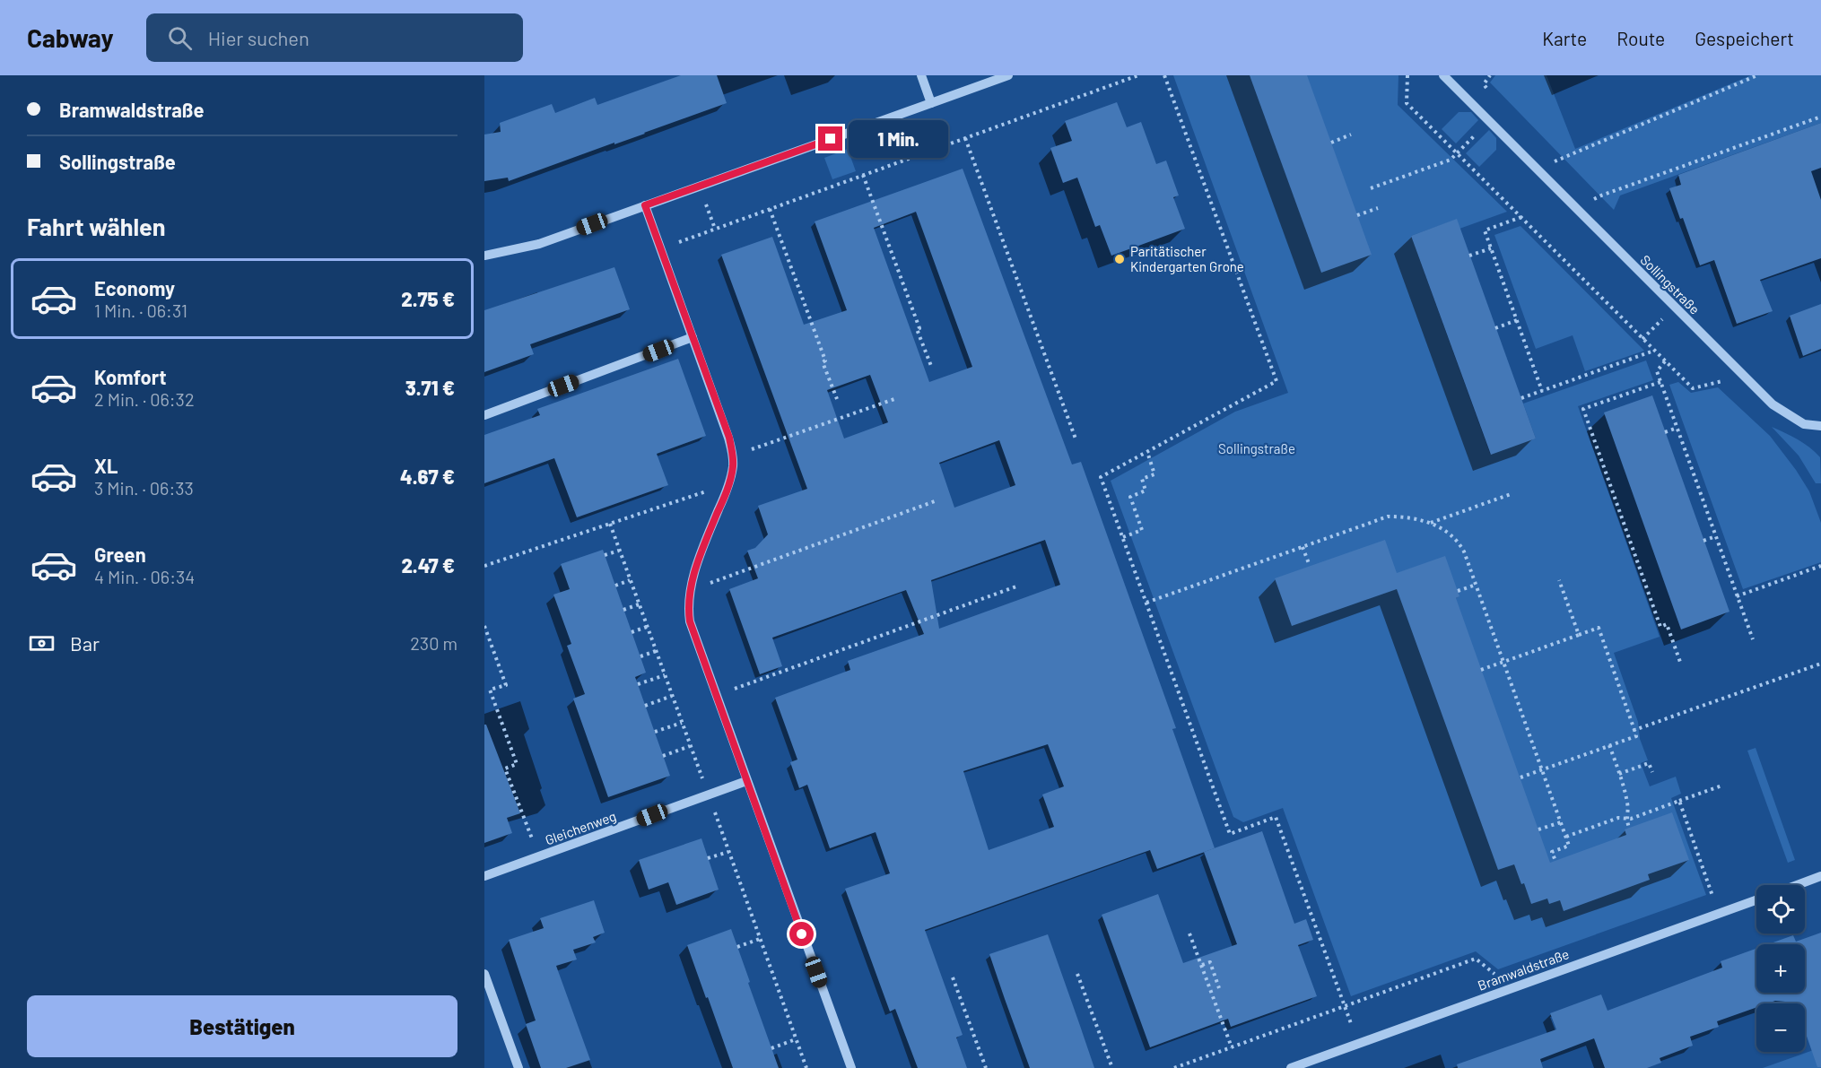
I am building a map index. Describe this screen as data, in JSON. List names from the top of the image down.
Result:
{
  "streets": {
    "street": ["Sollingstraße", "Gleichenweg", "Bramwaldstraße"]
  },
  "parks": ["Sollingstraße"],
  "places": ["Paritätischer Kindergarten Grone"],
  "page": {
    "header": "Cabway",
    "search": "Hier suchen",
    "nav": ["Karte", "Route", "Gespeichert"],
    "banner": ["Bramwaldstraße", "Sollingstraße"],
    "bubble": "1 Min.",
    "heading": "Fahrt wählen",
    "list": [
      {
        "name": "Economy",
        "note": "1 Min. · 06:31",
        "value": "2.75 €"
      },
      {
        "name": "Komfort",
        "note": "2 Min. · 06:32",
        "value": "3.71 €"
      },
      {
        "name": "XL",
        "note": "3 Min. · 06:33",
        "value": "4.67 €"
      },
      {
        "name": "Green",
        "note": "4 Min. · 06:34",
        "value": "2.47 €"
      }
    ],
    "pay": ["Bar", "230 m"],
    "map_buttons": ["+", "−"],
    "buttons": "Bestätigen"
  }
}
